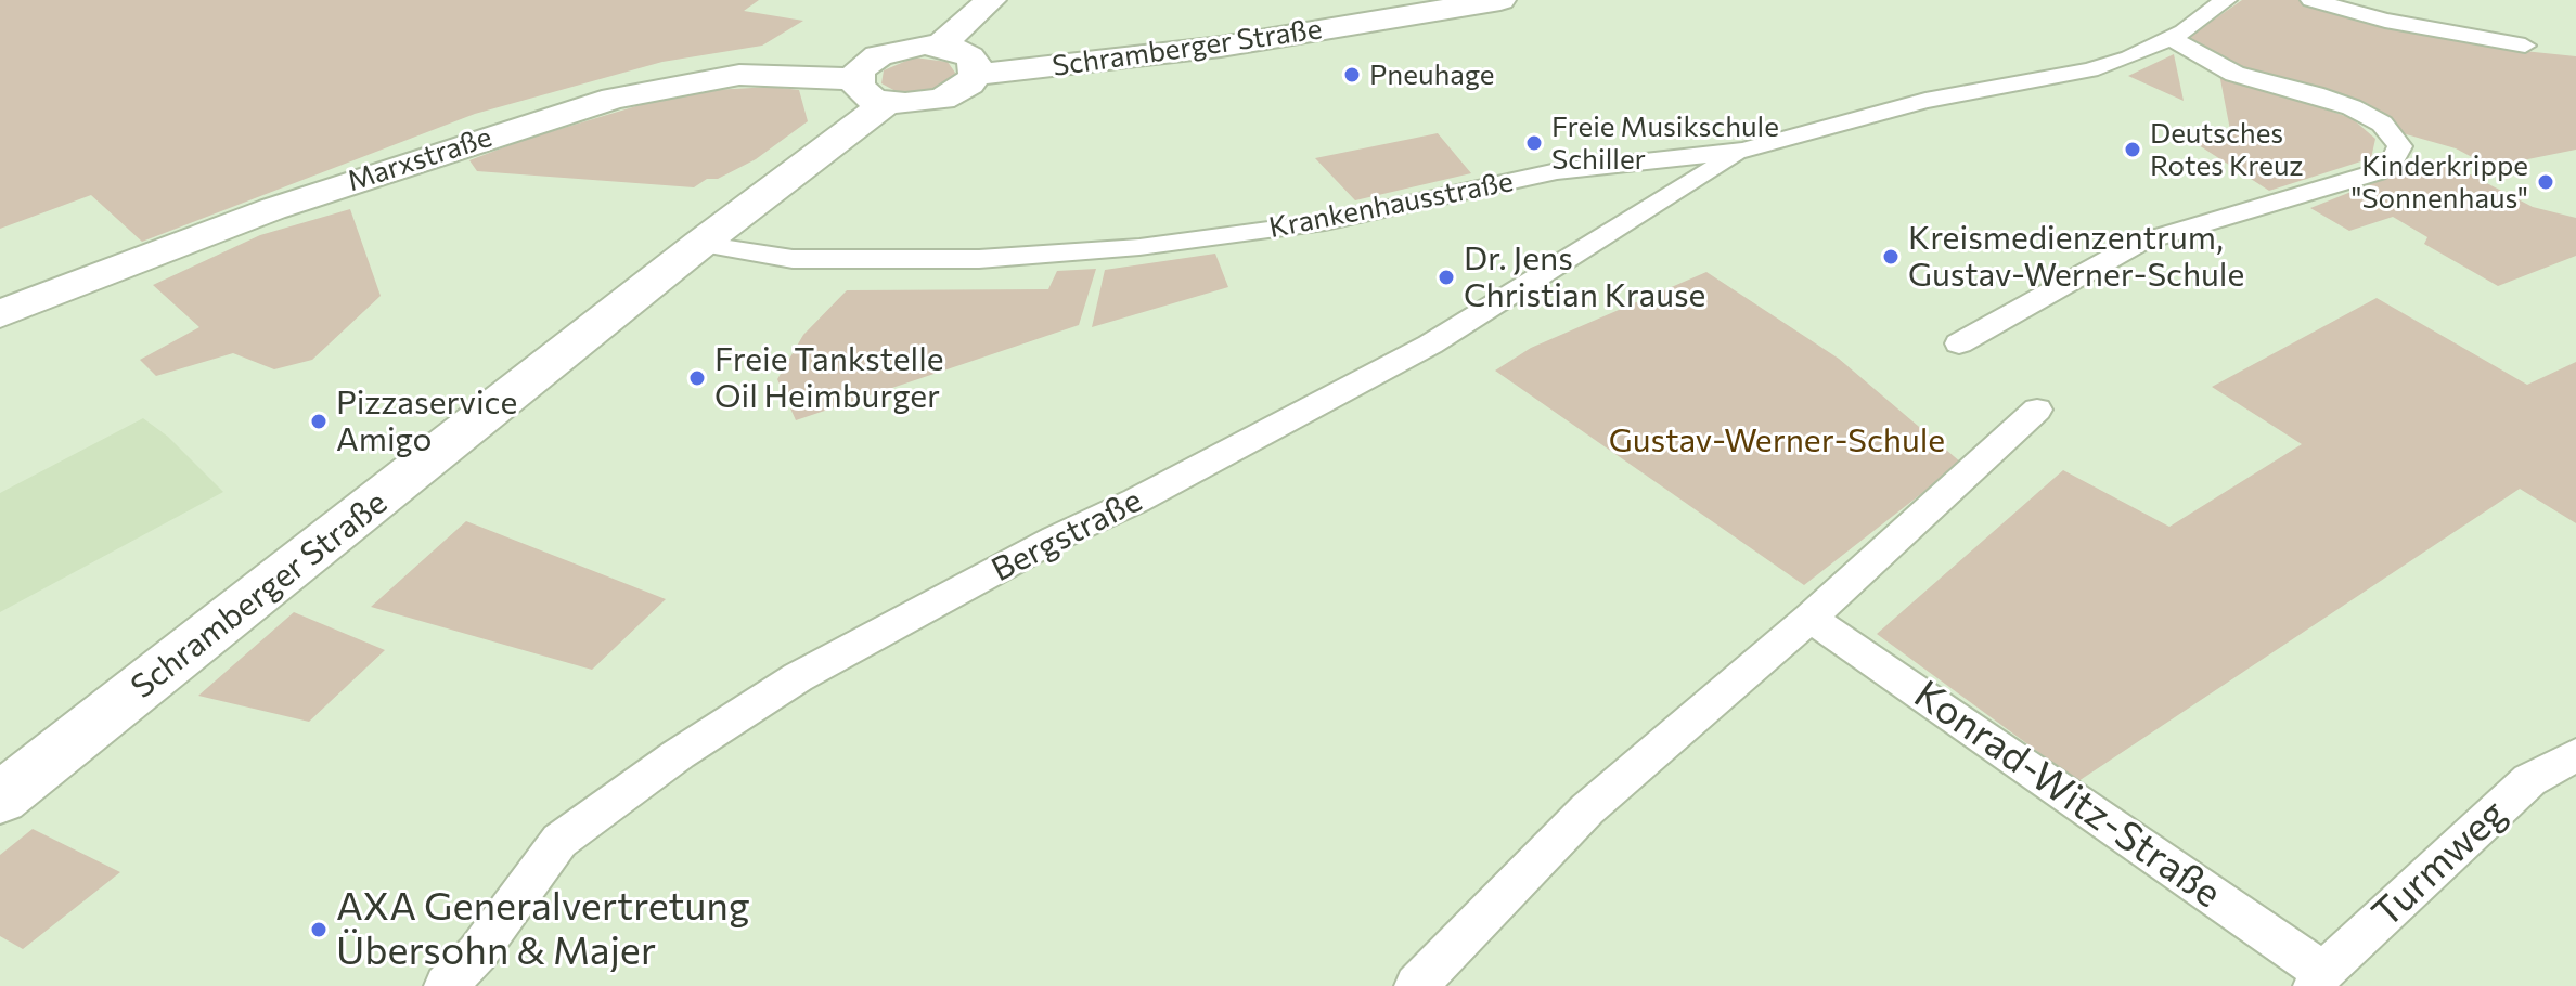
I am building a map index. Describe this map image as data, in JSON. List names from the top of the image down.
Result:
{
  "streets": {
    "street": [
      "Schramberger Straße",
      "Marxstraße",
      "Krankenhausstraße",
      "Bergstraße",
      "Konrad-Witz-Straße",
      "Turmweg"
    ]
  },
  "crossings": [
    ["Schramberger Straße", "Krankenhausstraße"],
    ["Krankenhausstraße", "Bergstraße"],
    ["Konrad-Witz-Straße", "Turmweg"]
  ],
  "parks": ["Gustav-Werner-Schule"],
  "places": [
    "Pneuhage",
    "Freie Musikschule Schiller",
    "Deutsches Rotes Kreuz",
    "Kinderkrippe \"Sonnenhaus\"",
    "Kreismedienzentrum, Gustav-Werner-Schule",
    "Dr. Jens Christian Krause",
    "Freie Tankstelle Oil Heimburger",
    "Pizzaservice Amigo",
    "AXA Generalvertretung Übersohn & Majer"
  ]
}
